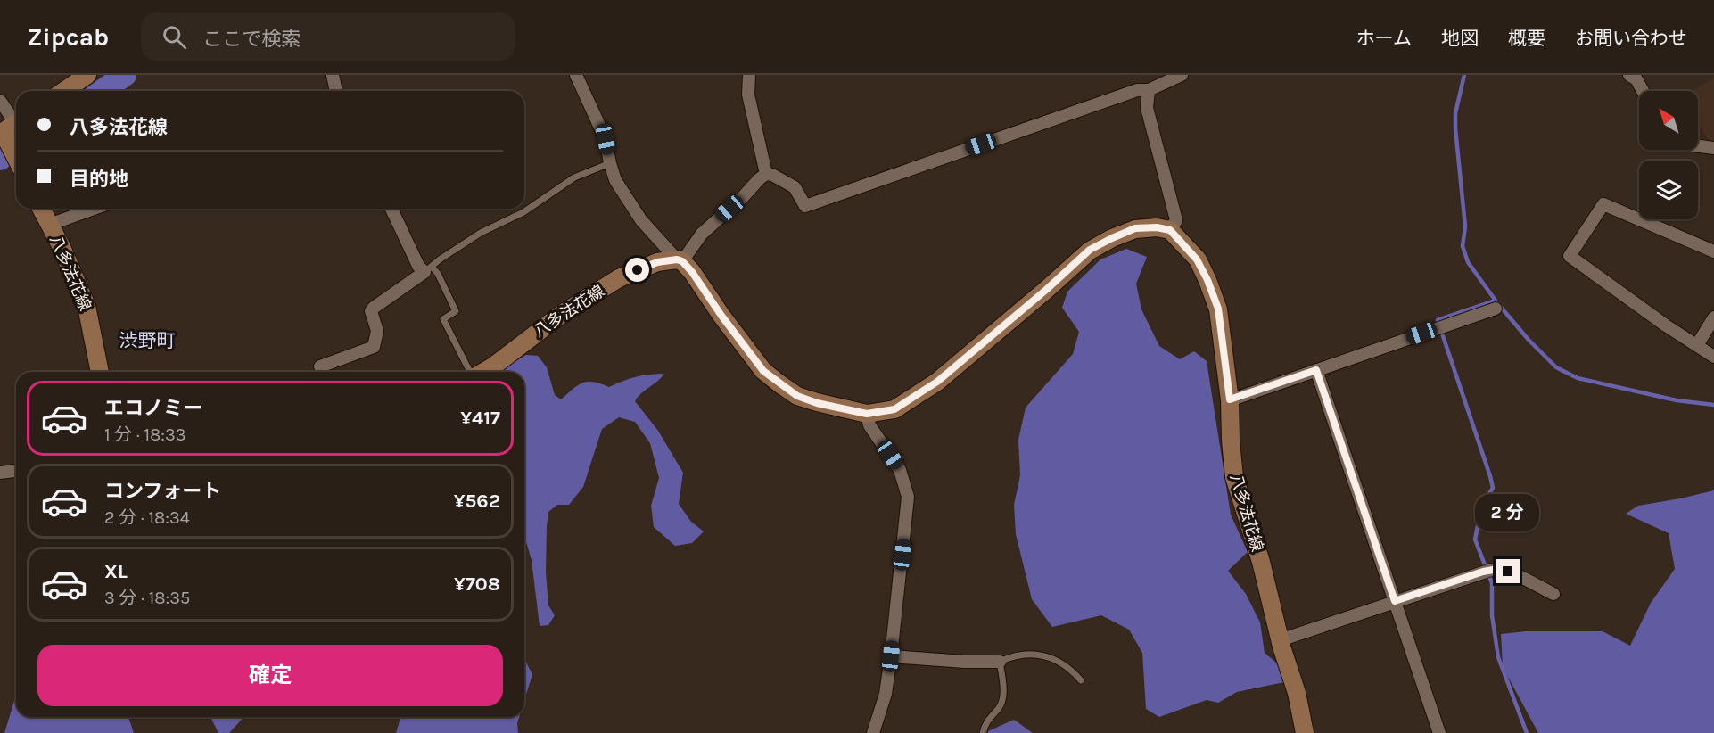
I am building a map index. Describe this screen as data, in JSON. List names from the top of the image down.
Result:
{
  "streets": {
    "main road": ["八多法花線"]
  },
  "districts": ["渋野町"],
  "north": "top left",
  "page": {
    "header": "Zipcab",
    "search": "ここで検索",
    "nav": [
      "ホーム",
      "地図",
      "概要",
      "お問い合わせ"
    ],
    "banner": ["八多法花線", "目的地"],
    "list": [
      {
        "name": "エコノミー",
        "note": "1 分 · 18:33",
        "value": "¥417"
      },
      {
        "name": "コンフォート",
        "note": "2 分 · 18:34",
        "value": "¥562"
      },
      {
        "name": "XL",
        "note": "3 分 · 18:35",
        "value": "¥708"
      }
    ],
    "bubble": "2 分",
    "buttons": "確定"
  }
}
